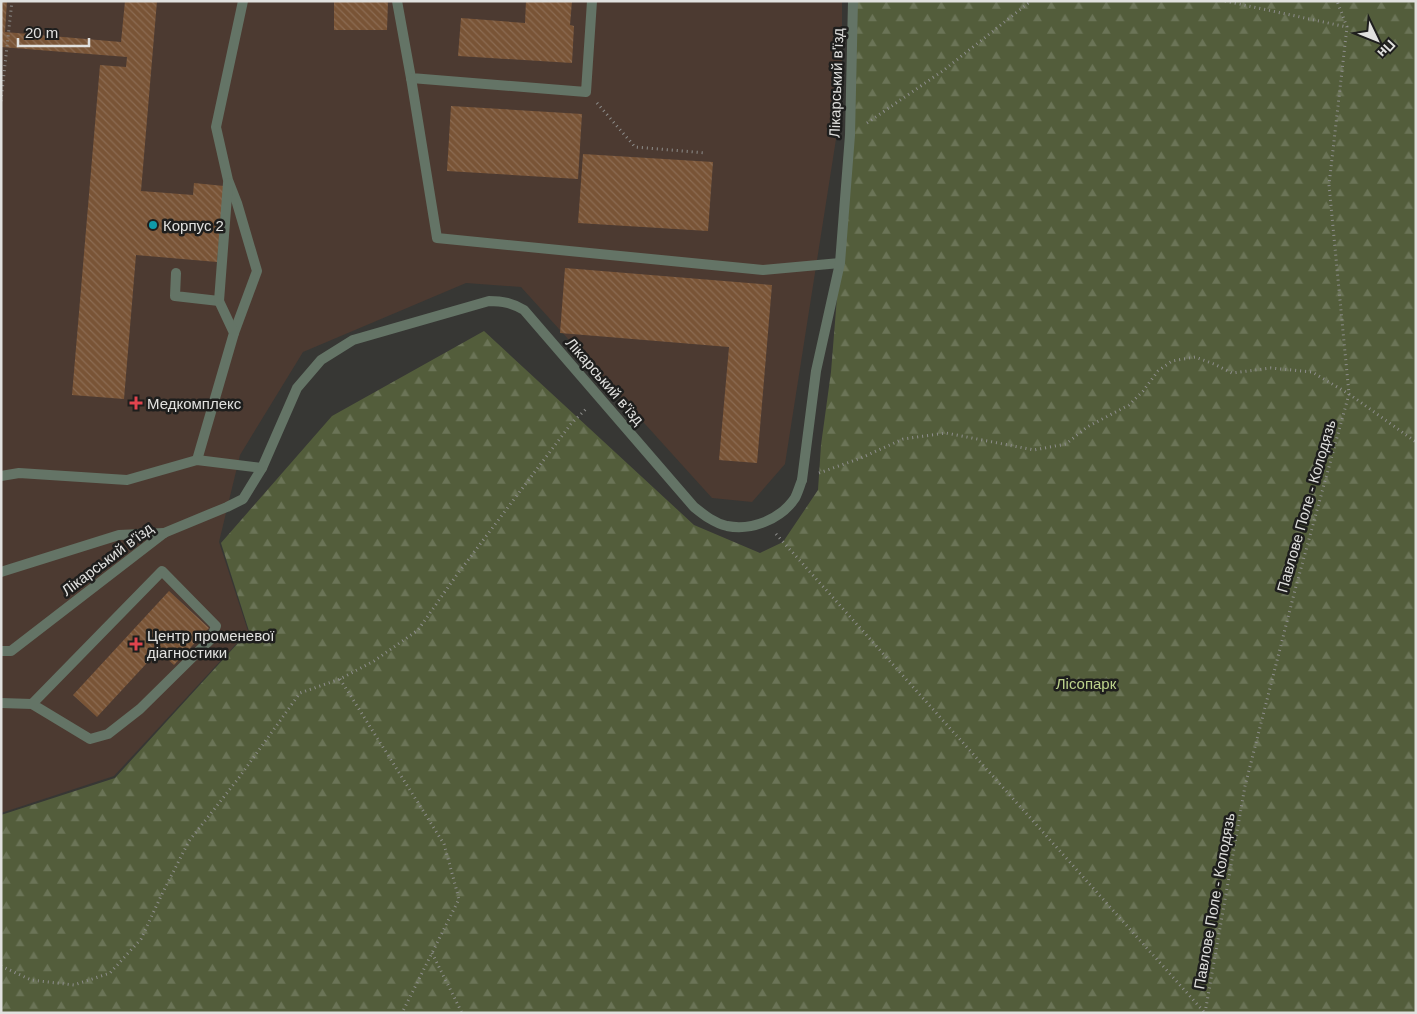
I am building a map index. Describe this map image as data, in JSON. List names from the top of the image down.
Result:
{
  "streets": {
    "street": ["Лікарський в'їзд"],
    "path": ["Павлове Поле - Колодязь"]
  },
  "parks": ["Лісопарк"],
  "places": {
    "other": ["Корпус 2"],
    "health": ["Медкомплекс", "Центр променевої діагностики"]
  },
  "scale_bar": "20 m",
  "north": "bottom right"
}
